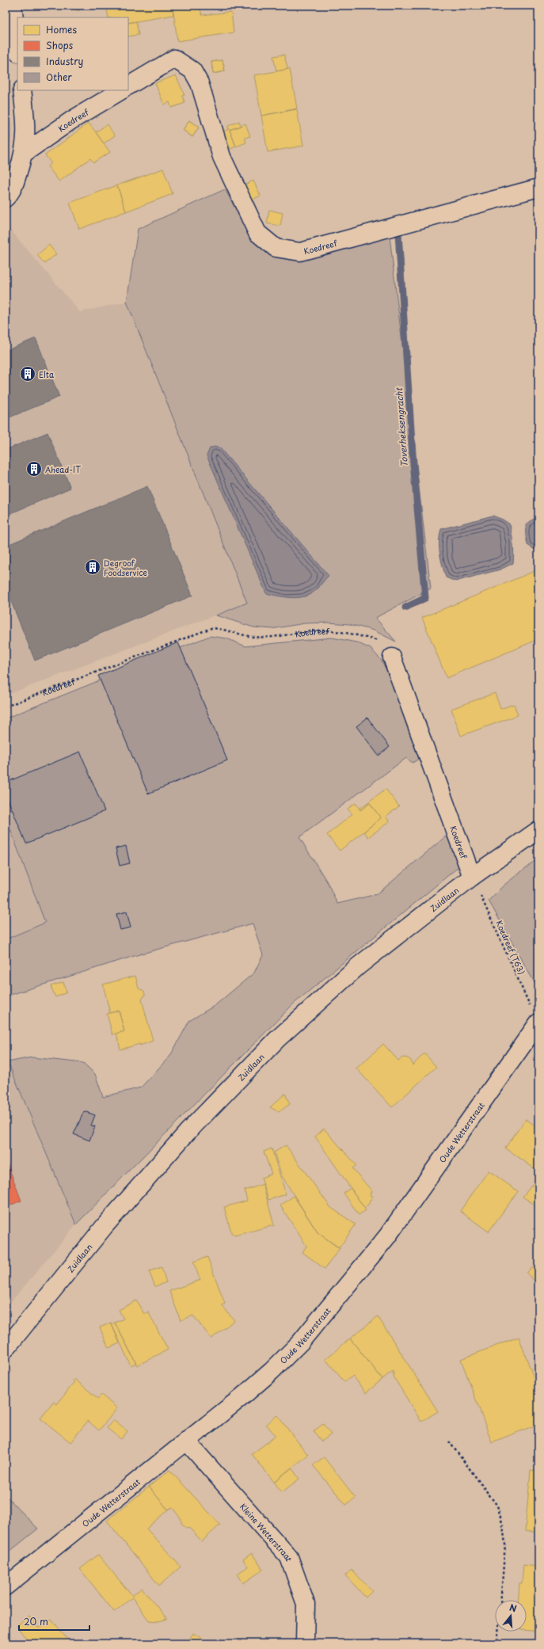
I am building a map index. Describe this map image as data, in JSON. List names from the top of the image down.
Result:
{
  "streets": {
    "street": [
      "Koedreef",
      "Zuidlaan",
      "Oude Wetterstraat",
      "Kleine Wetterstraat"
    ],
    "path": ["Koedreef (T63)"]
  },
  "crossings": [
    ["Koedreef", "Zuidlaan"],
    ["Koedreef", "Koedreef (T63)"],
    ["Zuidlaan", "Koedreef (T63)"],
    ["Koedreef (T63)", "Oude Wetterstraat"],
    ["Oude Wetterstraat", "Kleine Wetterstraat"]
  ],
  "water": ["Toverheksengracht"],
  "places": {
    "building": ["Elta", "Ahead-IT", "Degroof Foodservice"]
  },
  "legend": [
    "Homes",
    "Shops",
    "Industry",
    "Other"
  ],
  "scale_bar": "20 m",
  "north": "top"
}
